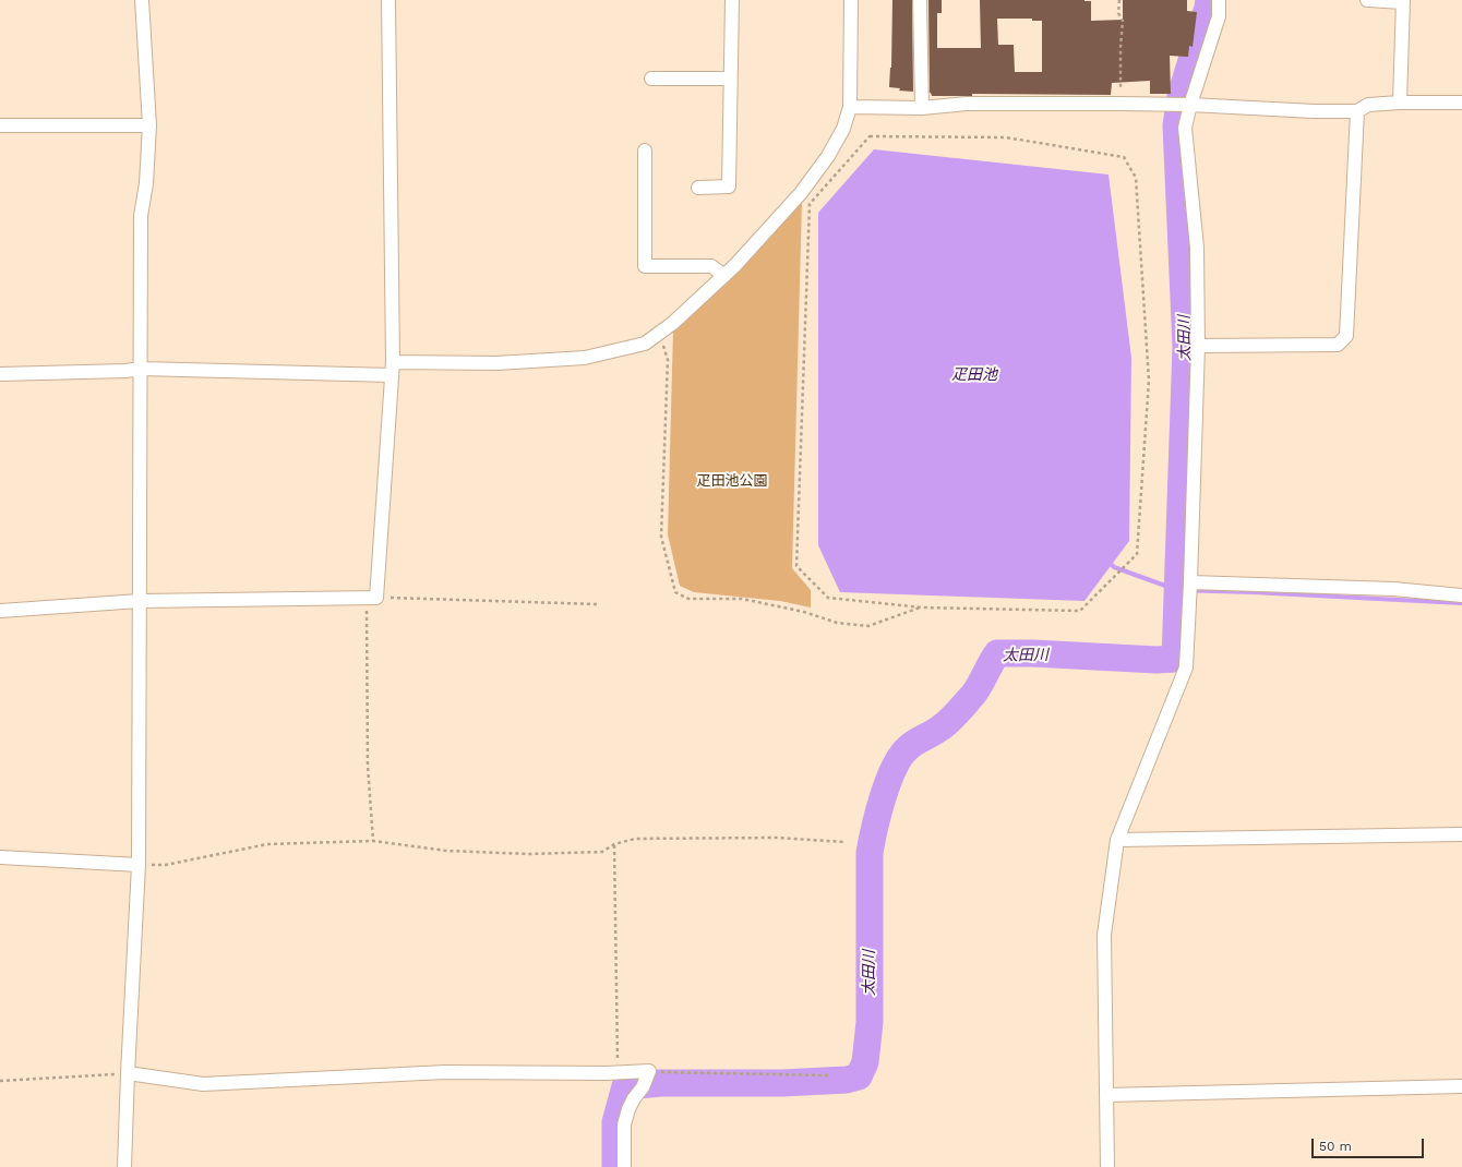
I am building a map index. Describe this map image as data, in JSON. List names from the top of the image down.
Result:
{
  "water": ["太田川", "疋田池"],
  "parks": ["疋田池公園"],
  "scale_bar": "50 m"
}
